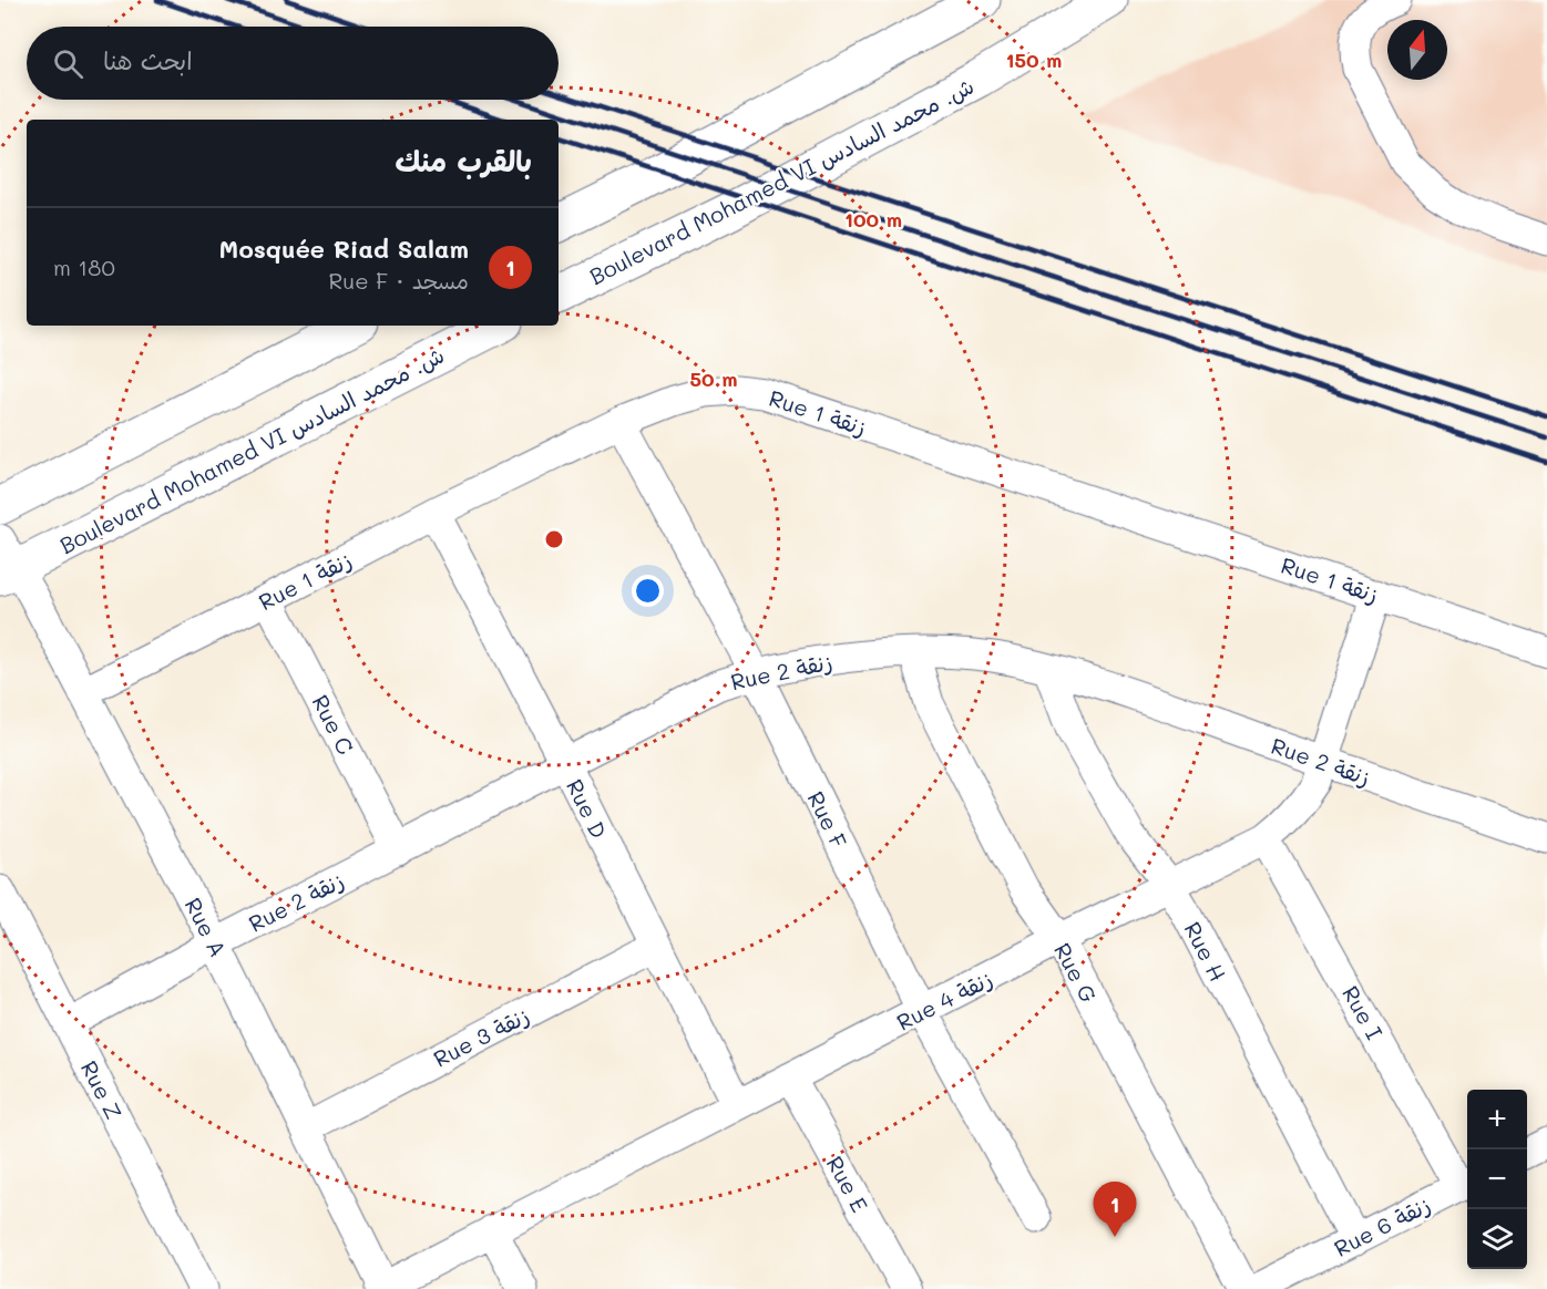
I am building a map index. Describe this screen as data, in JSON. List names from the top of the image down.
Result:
{
  "streets": {
    "main road": ["Boulevard Mohamed VI ش. محمد السادس"],
    "street": [
      "Rue 1 زنقة",
      "Rue 2 زنقة",
      "Rue C",
      "Rue D",
      "Rue F",
      "Rue A",
      "Rue H",
      "Rue G",
      "Rue 4 زنقة",
      "Rue I",
      "Rue 3 زنقة",
      "Rue Z",
      "Rue E",
      "Rue 6 زنقة"
    ]
  },
  "crossings": [
    ["Boulevard Mohamed VI ش. محمد السادس", "Rue A"],
    ["Rue 1 زنقة", "Rue C"],
    ["Rue 1 زنقة", "Rue D"],
    ["Rue 1 زنقة", "Rue F"],
    ["Rue 1 زنقة", "Rue A"],
    ["Rue 1 زنقة", "Rue 4 زنقة"],
    ["Rue 2 زنقة", "Rue C"],
    ["Rue 2 زنقة", "Rue D"],
    ["Rue 2 زنقة", "Rue F"],
    ["Rue 2 زنقة", "Rue A"],
    ["Rue 2 زنقة", "Rue H"],
    ["Rue 2 زنقة", "Rue G"],
    ["Rue 2 زنقة", "Rue 4 زنقة"],
    ["Rue 2 زنقة", "Rue Z"],
    ["Rue D", "Rue 4 زنقة"],
    ["Rue D", "Rue 3 زنقة"],
    ["Rue F", "Rue 4 زنقة"],
    ["Rue A", "Rue 4 زنقة"],
    ["Rue A", "Rue 3 زنقة"],
    ["Rue H", "Rue 4 زنقة"],
    ["Rue H", "Rue 6 زنقة"],
    ["Rue G", "Rue 4 زنقة"],
    ["Rue 4 زنقة", "Rue I"],
    ["Rue 4 زنقة", "Rue E"],
    ["Rue I", "Rue 6 زنقة"]
  ],
  "north": "top",
  "page": {
    "search": "ابحث هنا",
    "heading": "بالقرب منك",
    "list": [
      {
        "mark": "1",
        "name": "Mosquée Riad Salam",
        "note": "مسجد · Rue F",
        "value": "180 m"
      }
    ],
    "map_buttons": ["+", "−"],
    "pins": "1"
  },
  "rings": ["150 m", "100 m", "50 m"]
}
